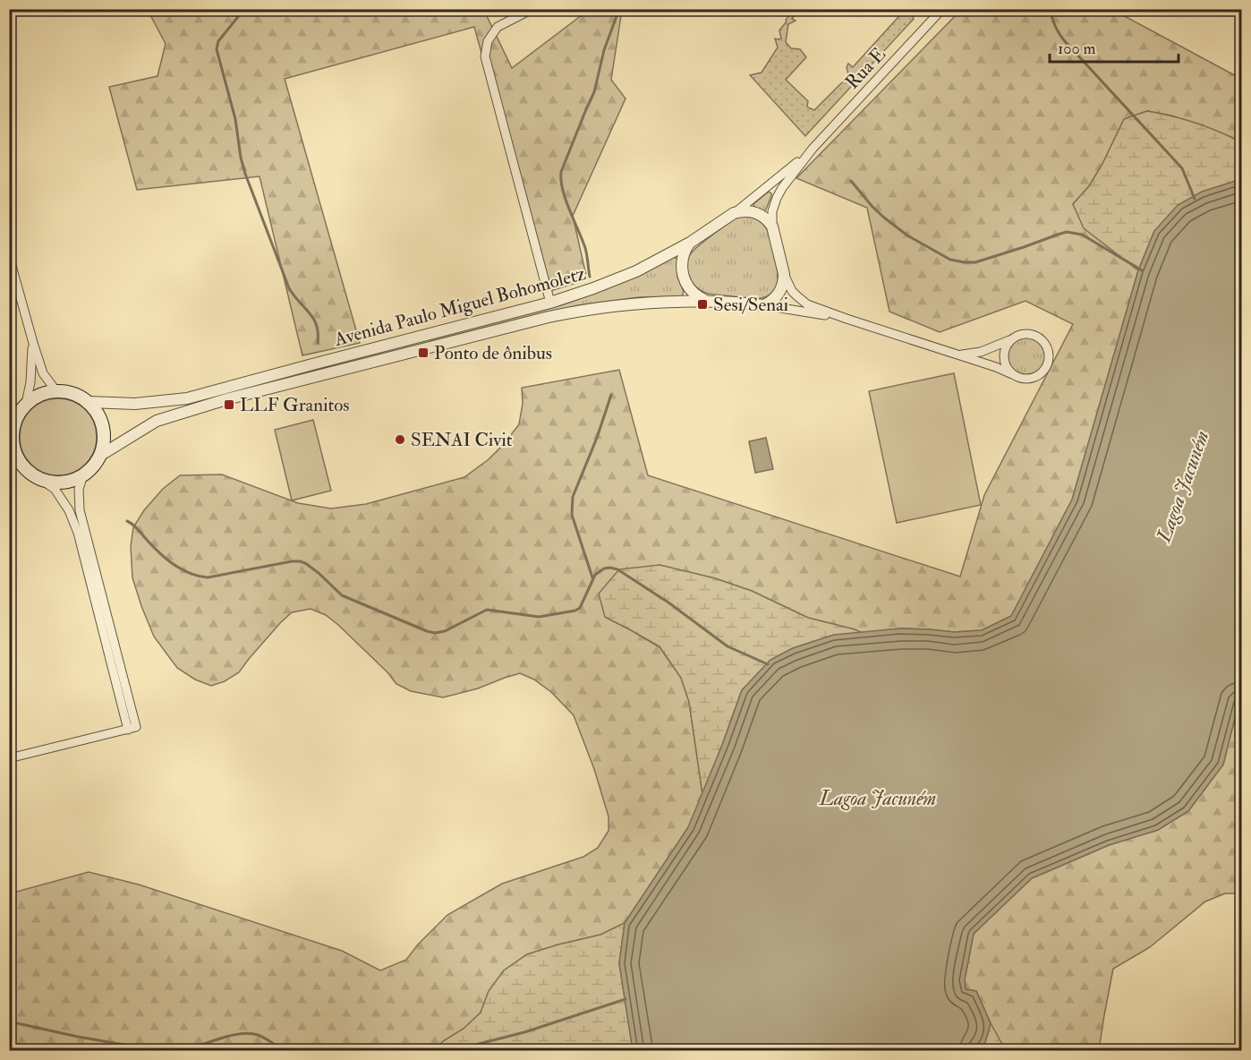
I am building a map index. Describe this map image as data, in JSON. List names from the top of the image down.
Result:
{
  "streets": {
    "street": ["Rua E", "Avenida Paulo Miguel Bohomoletz"]
  },
  "crossings": [
    ["Rua E", "Avenida Paulo Miguel Bohomoletz"]
  ],
  "water": ["Lagoa Jacuném"],
  "places": {
    "transit": ["Sesi/Senai", "Ponto de ônibus", "LLF Granitos"],
    "other": ["SENAI Civit"]
  },
  "scale_bar": "100 m"
}
